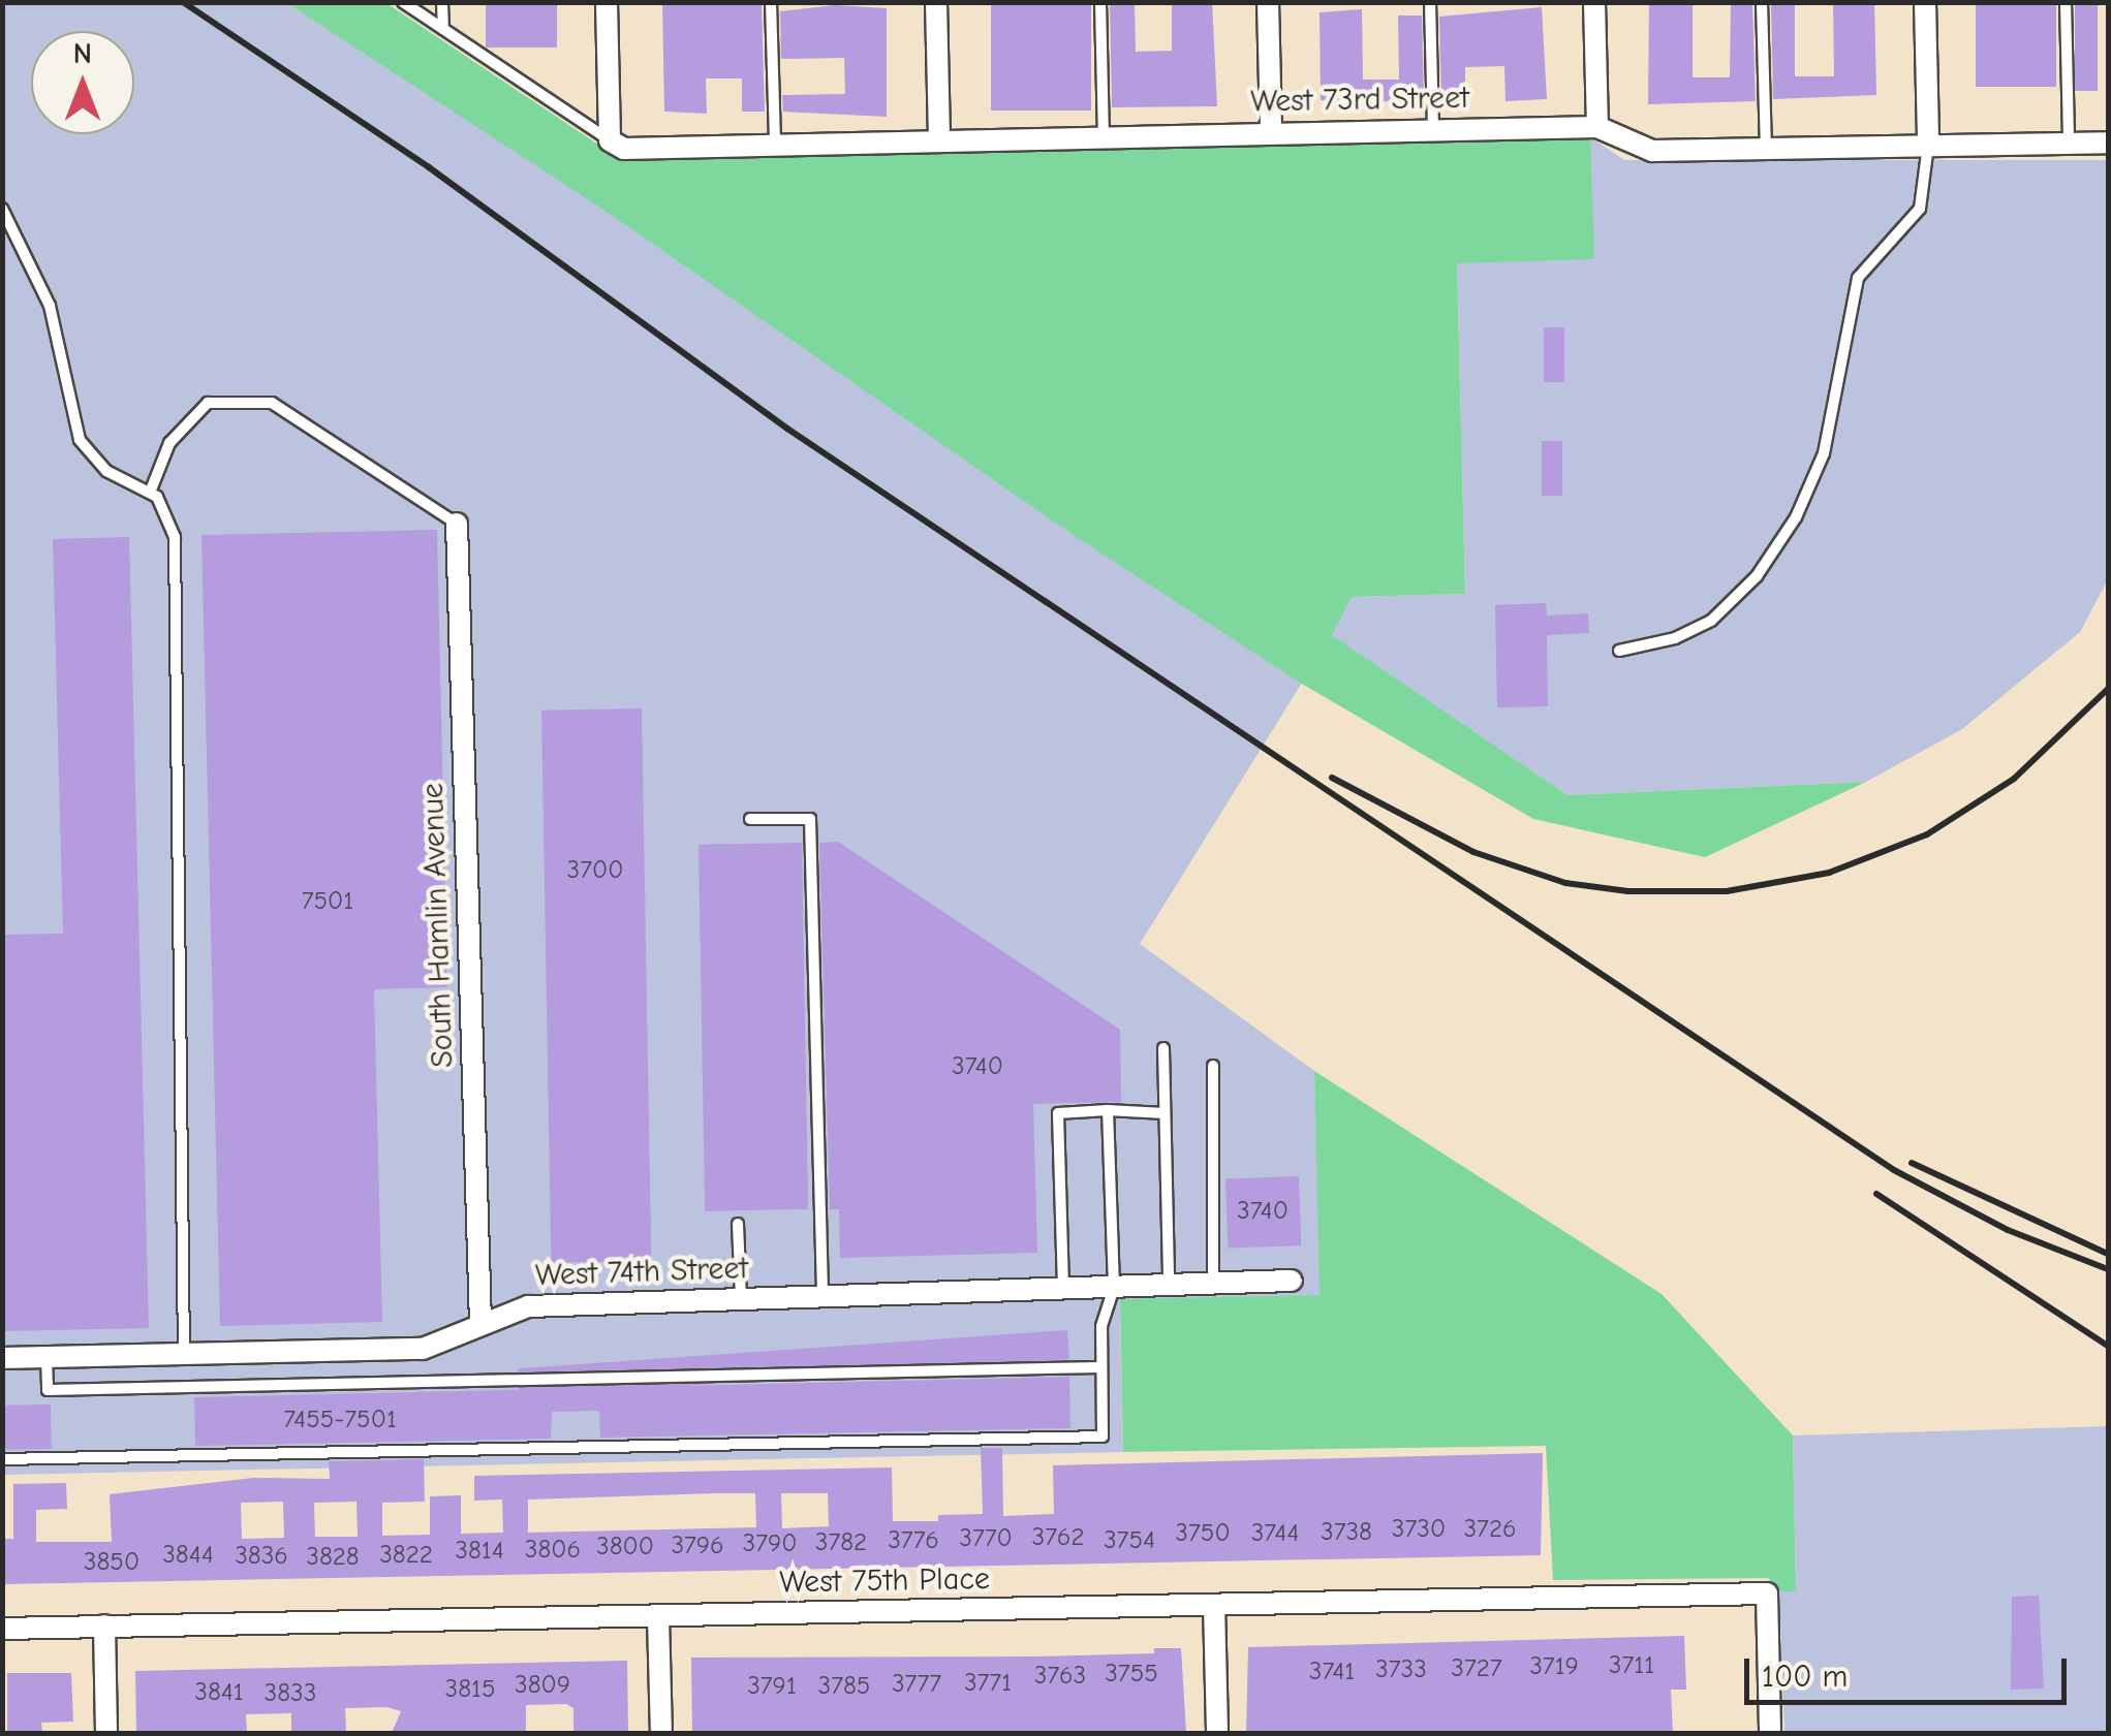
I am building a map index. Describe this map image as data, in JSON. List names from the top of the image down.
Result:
{
  "streets": {
    "street": [
      "West 73rd Street",
      "South Hamlin Avenue",
      "West 74th Street",
      "West 75th Place"
    ]
  },
  "crossings": [
    ["South Hamlin Avenue", "West 74th Street"]
  ],
  "house_numbers": [
    "3700",
    "7501",
    "3740",
    "3740",
    "7455-7501",
    "3730",
    "3726",
    "3738",
    "3750",
    "3744",
    "3762",
    "3770",
    "3776",
    "3754",
    "3782",
    "3790",
    "3796",
    "3800",
    "3806",
    "3814",
    "3844",
    "3822",
    "3836",
    "3828",
    "3850",
    "3711",
    "3719",
    "3727",
    "3733",
    "3741",
    "3755",
    "3763",
    "3771",
    "3777",
    "3809",
    "3791",
    "3785",
    "3815",
    "3841",
    "3833"
  ],
  "scale_bar": "100 m",
  "north": "top"
}
